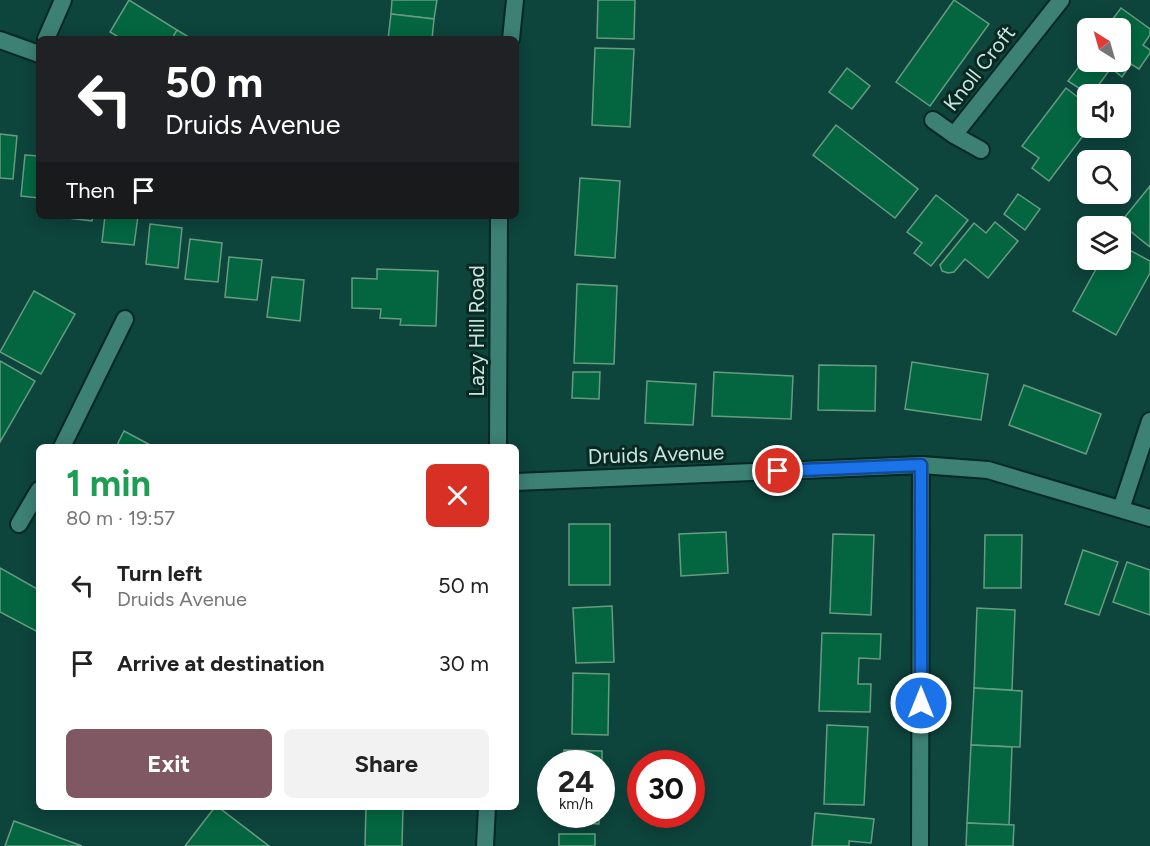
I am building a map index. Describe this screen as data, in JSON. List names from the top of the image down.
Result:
{
  "streets": {
    "street": ["Knoll Croft", "Lazy Hill Road", "Druids Avenue"]
  },
  "north": "top left",
  "page": {
    "turn": ["50 m", "Druids Avenue"],
    "then": "Then",
    "heading": ["1 min", "80 m · 19:57"],
    "list": [
      {
        "name": "Turn left",
        "note": "Druids Avenue",
        "value": "50 m"
      },
      {
        "name": "Arrive at destination",
        "value": "30 m"
      }
    ],
    "buttons": ["Exit", "Share"],
    "speed": "24 km/h",
    "limit": "30"
  }
}
